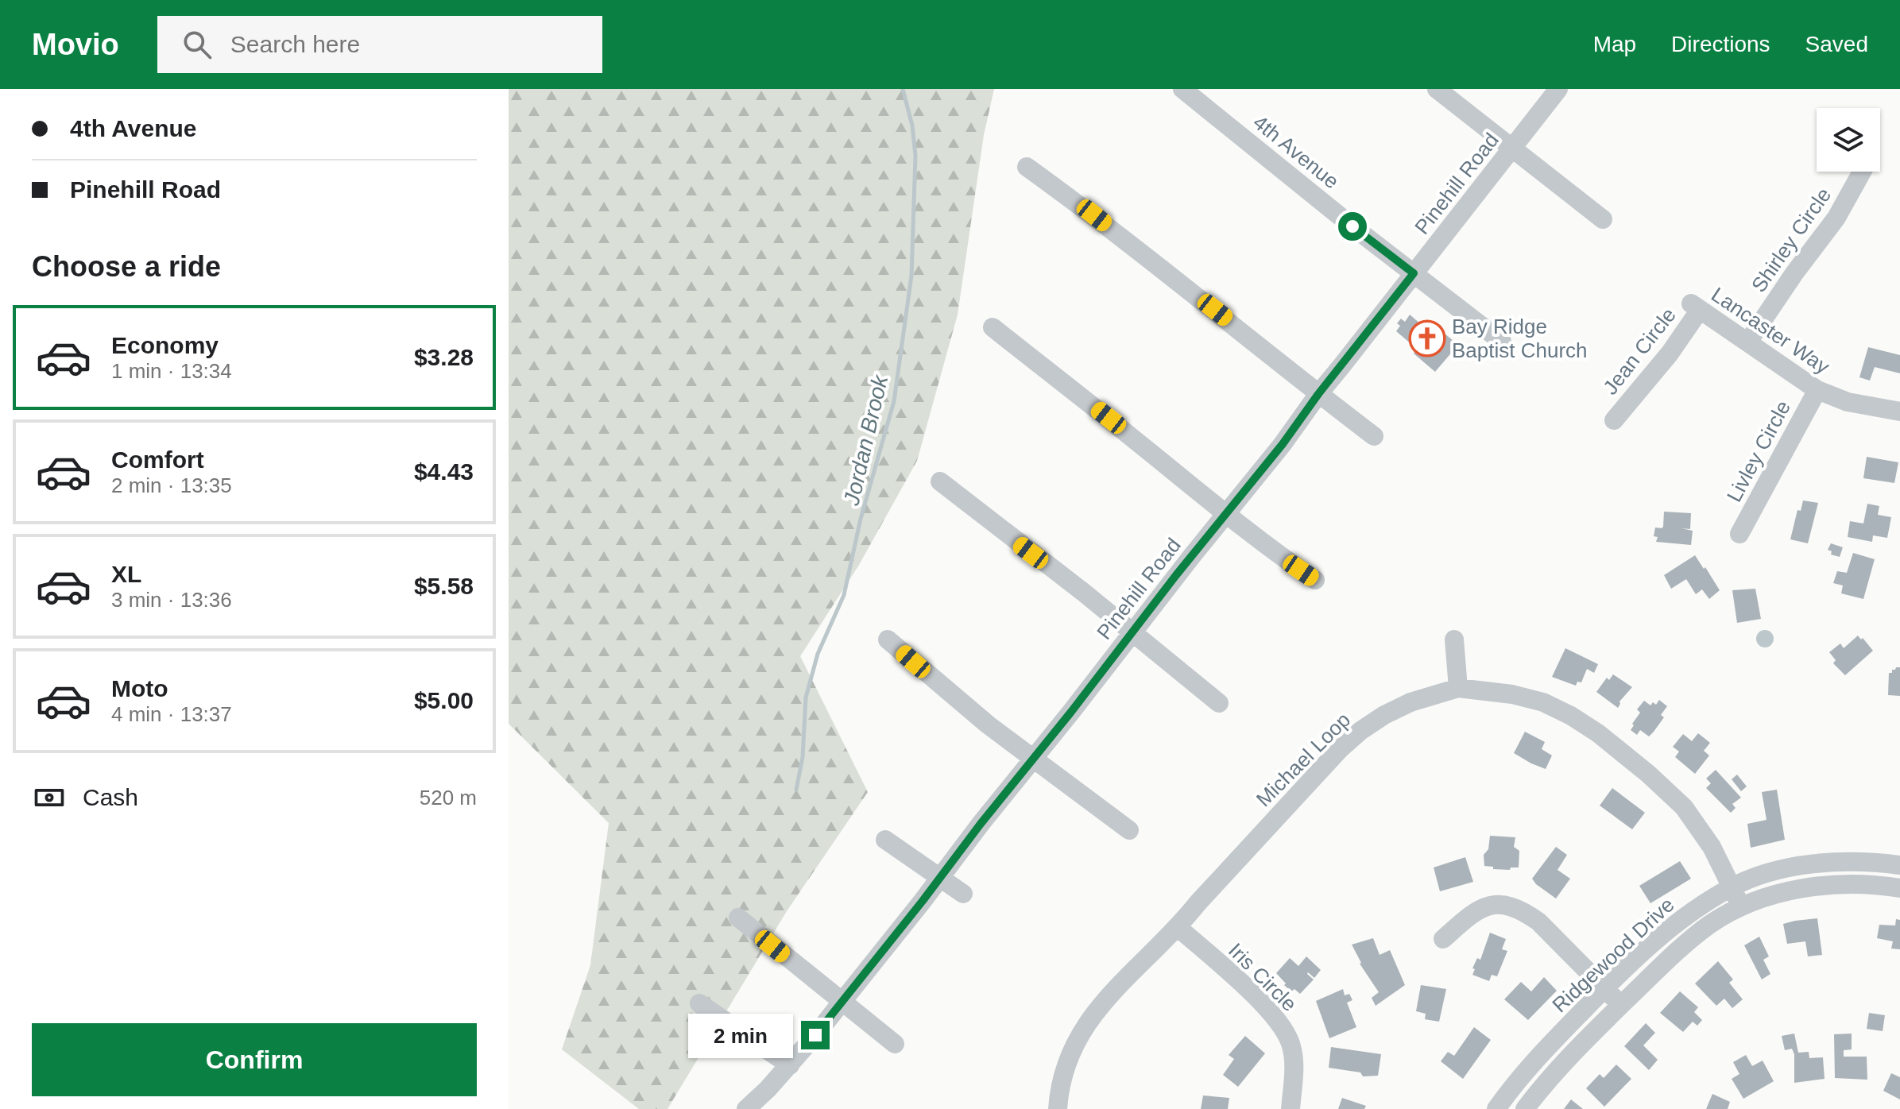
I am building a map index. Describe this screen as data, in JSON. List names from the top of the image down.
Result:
{
  "streets": {
    "street": [
      "4th Avenue",
      "Pinehill Road",
      "Shirley Circle",
      "Lancaster Way",
      "Jean Circle",
      "Livley Circle",
      "Michael Loop",
      "Ridgewood Drive",
      "Iris Circle"
    ]
  },
  "crossings": [
    ["4th Avenue", "Pinehill Road"],
    ["Shirley Circle", "Lancaster Way"],
    ["Lancaster Way", "Jean Circle"],
    ["Lancaster Way", "Livley Circle"],
    ["Michael Loop", "Ridgewood Drive"],
    ["Michael Loop", "Iris Circle"]
  ],
  "water": ["Jordan Brook"],
  "places": {
    "church": ["Bay Ridge Baptist Church"]
  },
  "page": {
    "header": "Movio",
    "search": "Search here",
    "nav": ["Map", "Directions", "Saved"],
    "banner": ["4th Avenue", "Pinehill Road"],
    "heading": "Choose a ride",
    "list": [
      {
        "name": "Economy",
        "note": "1 min · 13:34",
        "value": "$3.28"
      },
      {
        "name": "Comfort",
        "note": "2 min · 13:35",
        "value": "$4.43"
      },
      {
        "name": "XL",
        "note": "3 min · 13:36",
        "value": "$5.58"
      },
      {
        "name": "Moto",
        "note": "4 min · 13:37",
        "value": "$5.00"
      }
    ],
    "pay": ["Cash", "520 m"],
    "buttons": "Confirm",
    "bubble": "2 min"
  }
}
